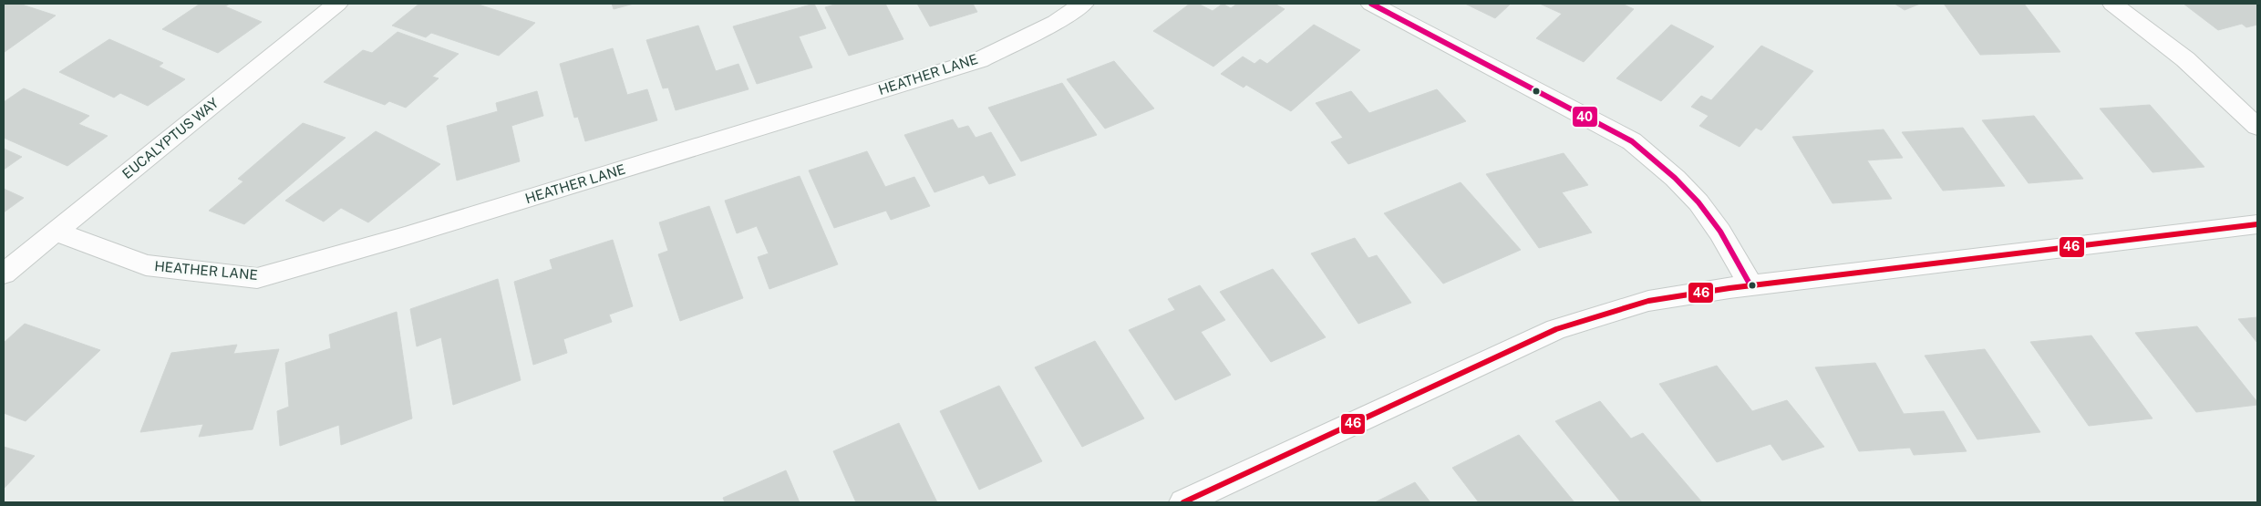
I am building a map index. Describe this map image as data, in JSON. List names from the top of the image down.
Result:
{
  "streets": {
    "street": ["HEATHER LANE", "EUCALYPTUS WAY"]
  },
  "crossings": [
    ["HEATHER LANE", "EUCALYPTUS WAY"]
  ],
  "lines": ["transit line 40", "transit line 46"]
}
